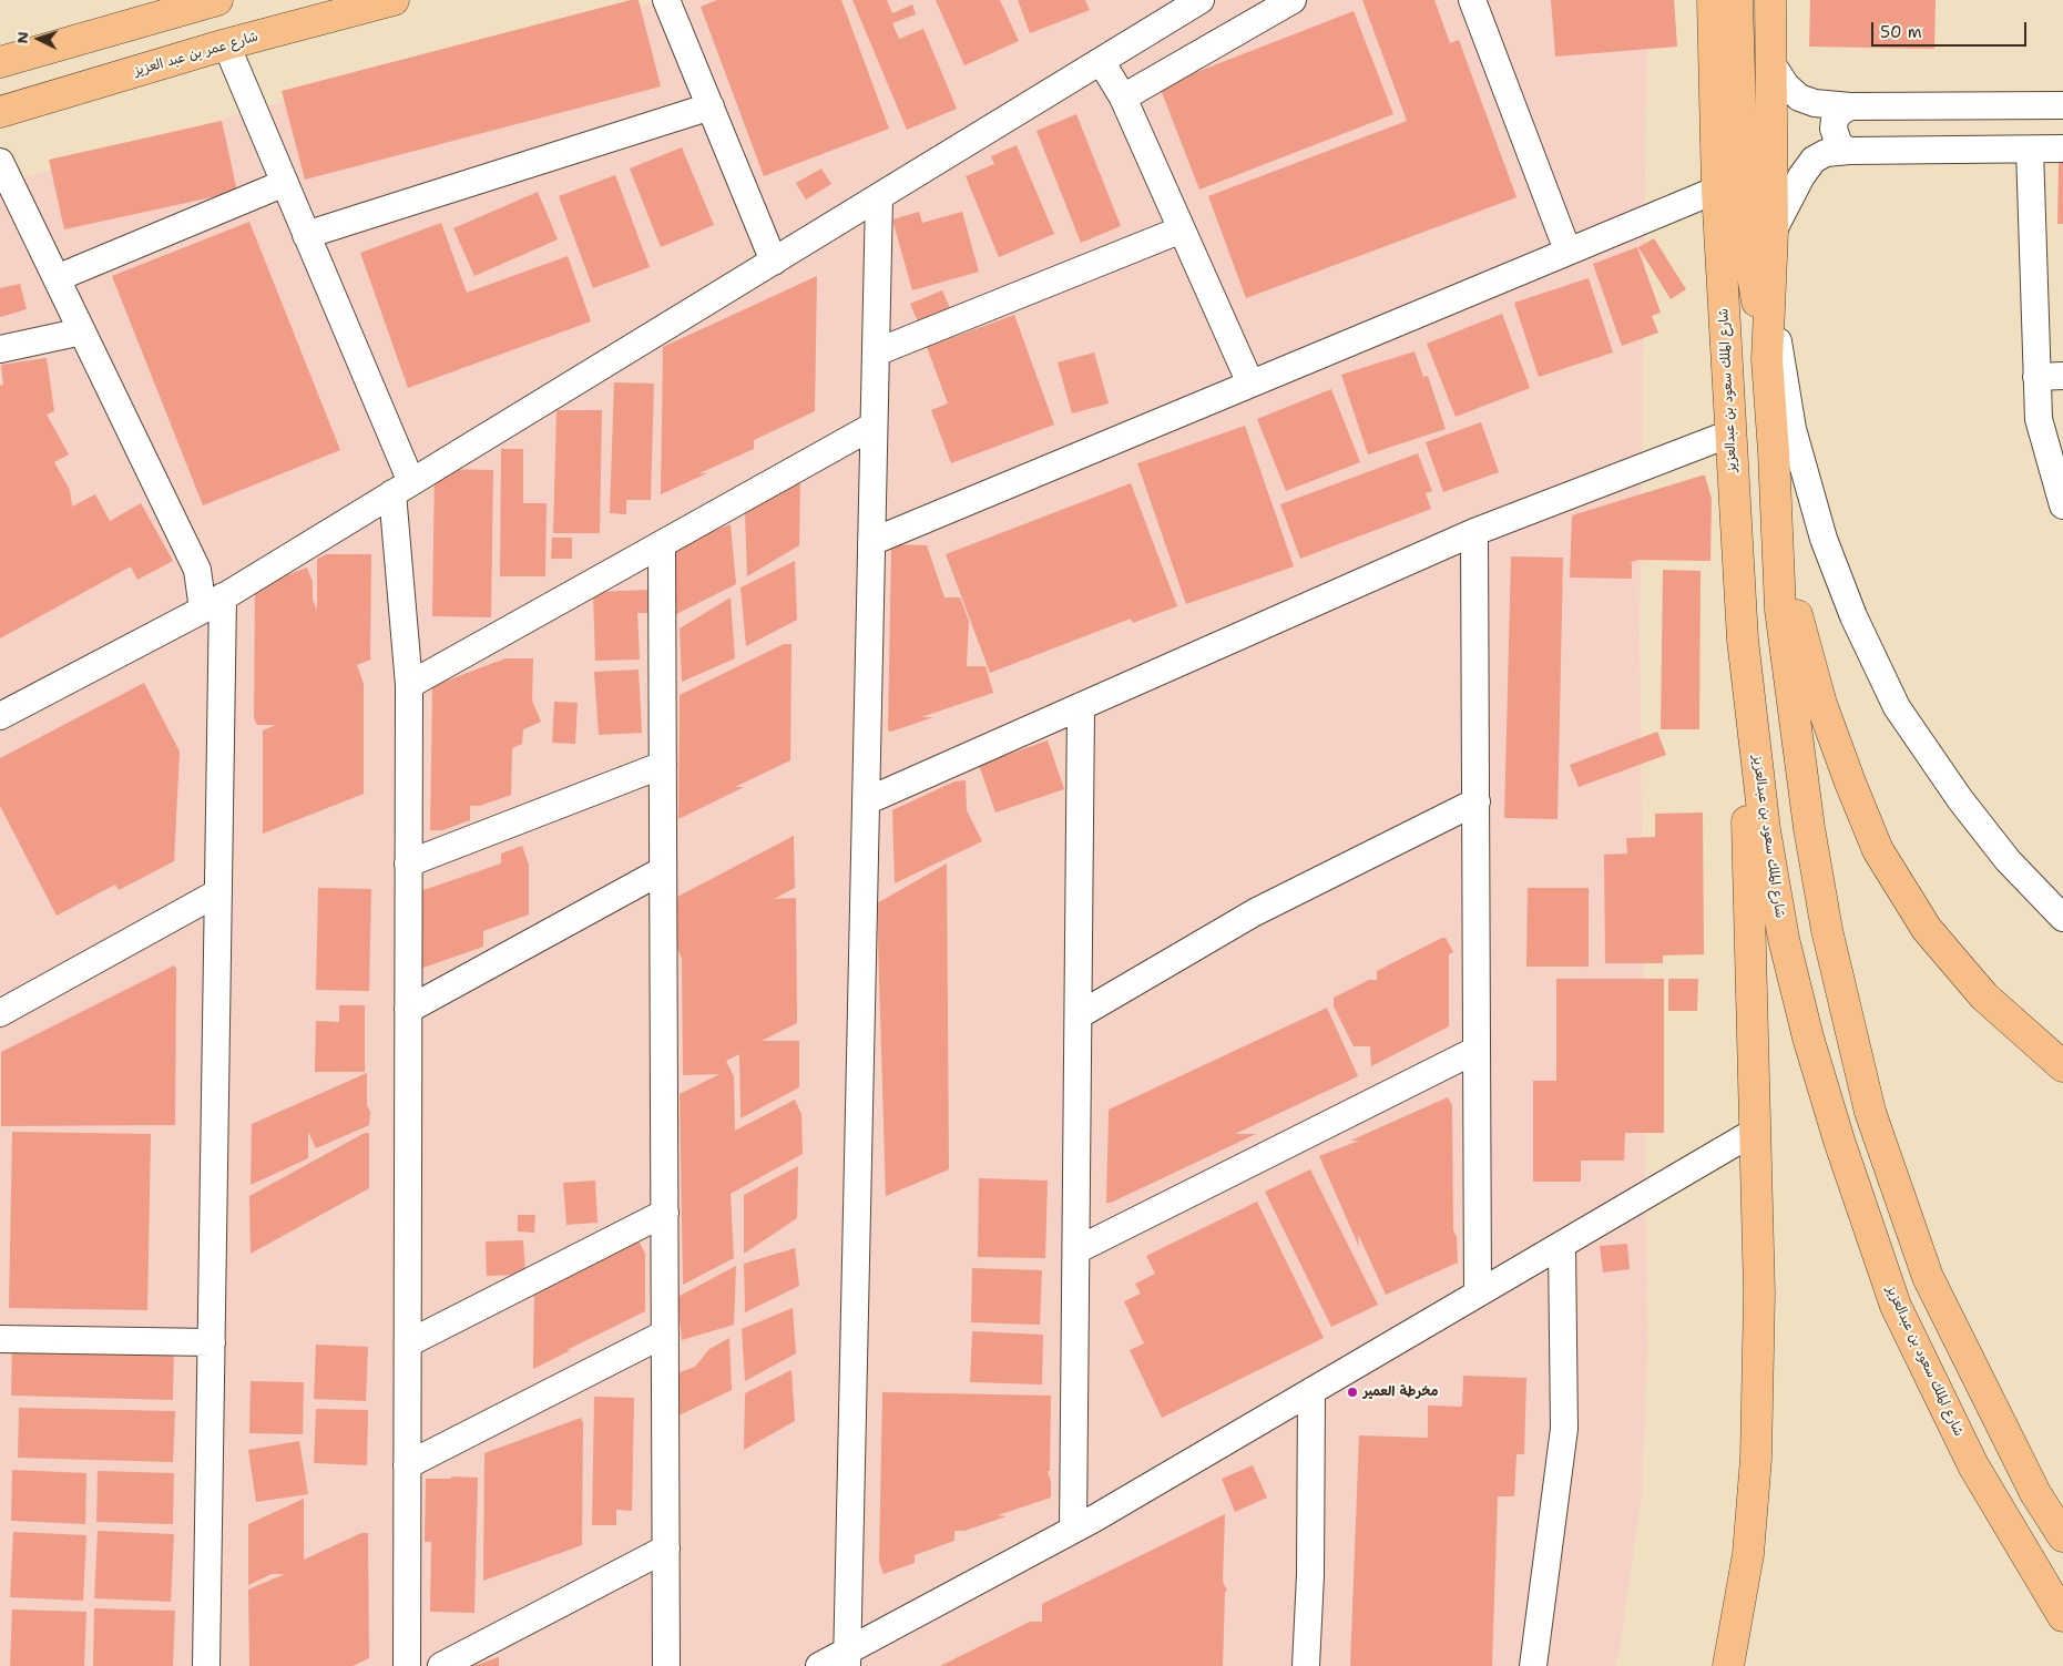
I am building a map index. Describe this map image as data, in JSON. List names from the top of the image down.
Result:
{
  "streets": {
    "main road": ["شارع عمر بن عبد العزيز", "شارع الملك سعود بن عبدالعزيز"]
  },
  "places": ["مخرطة العمير"],
  "scale_bar": "50 m",
  "north": "left"
}
